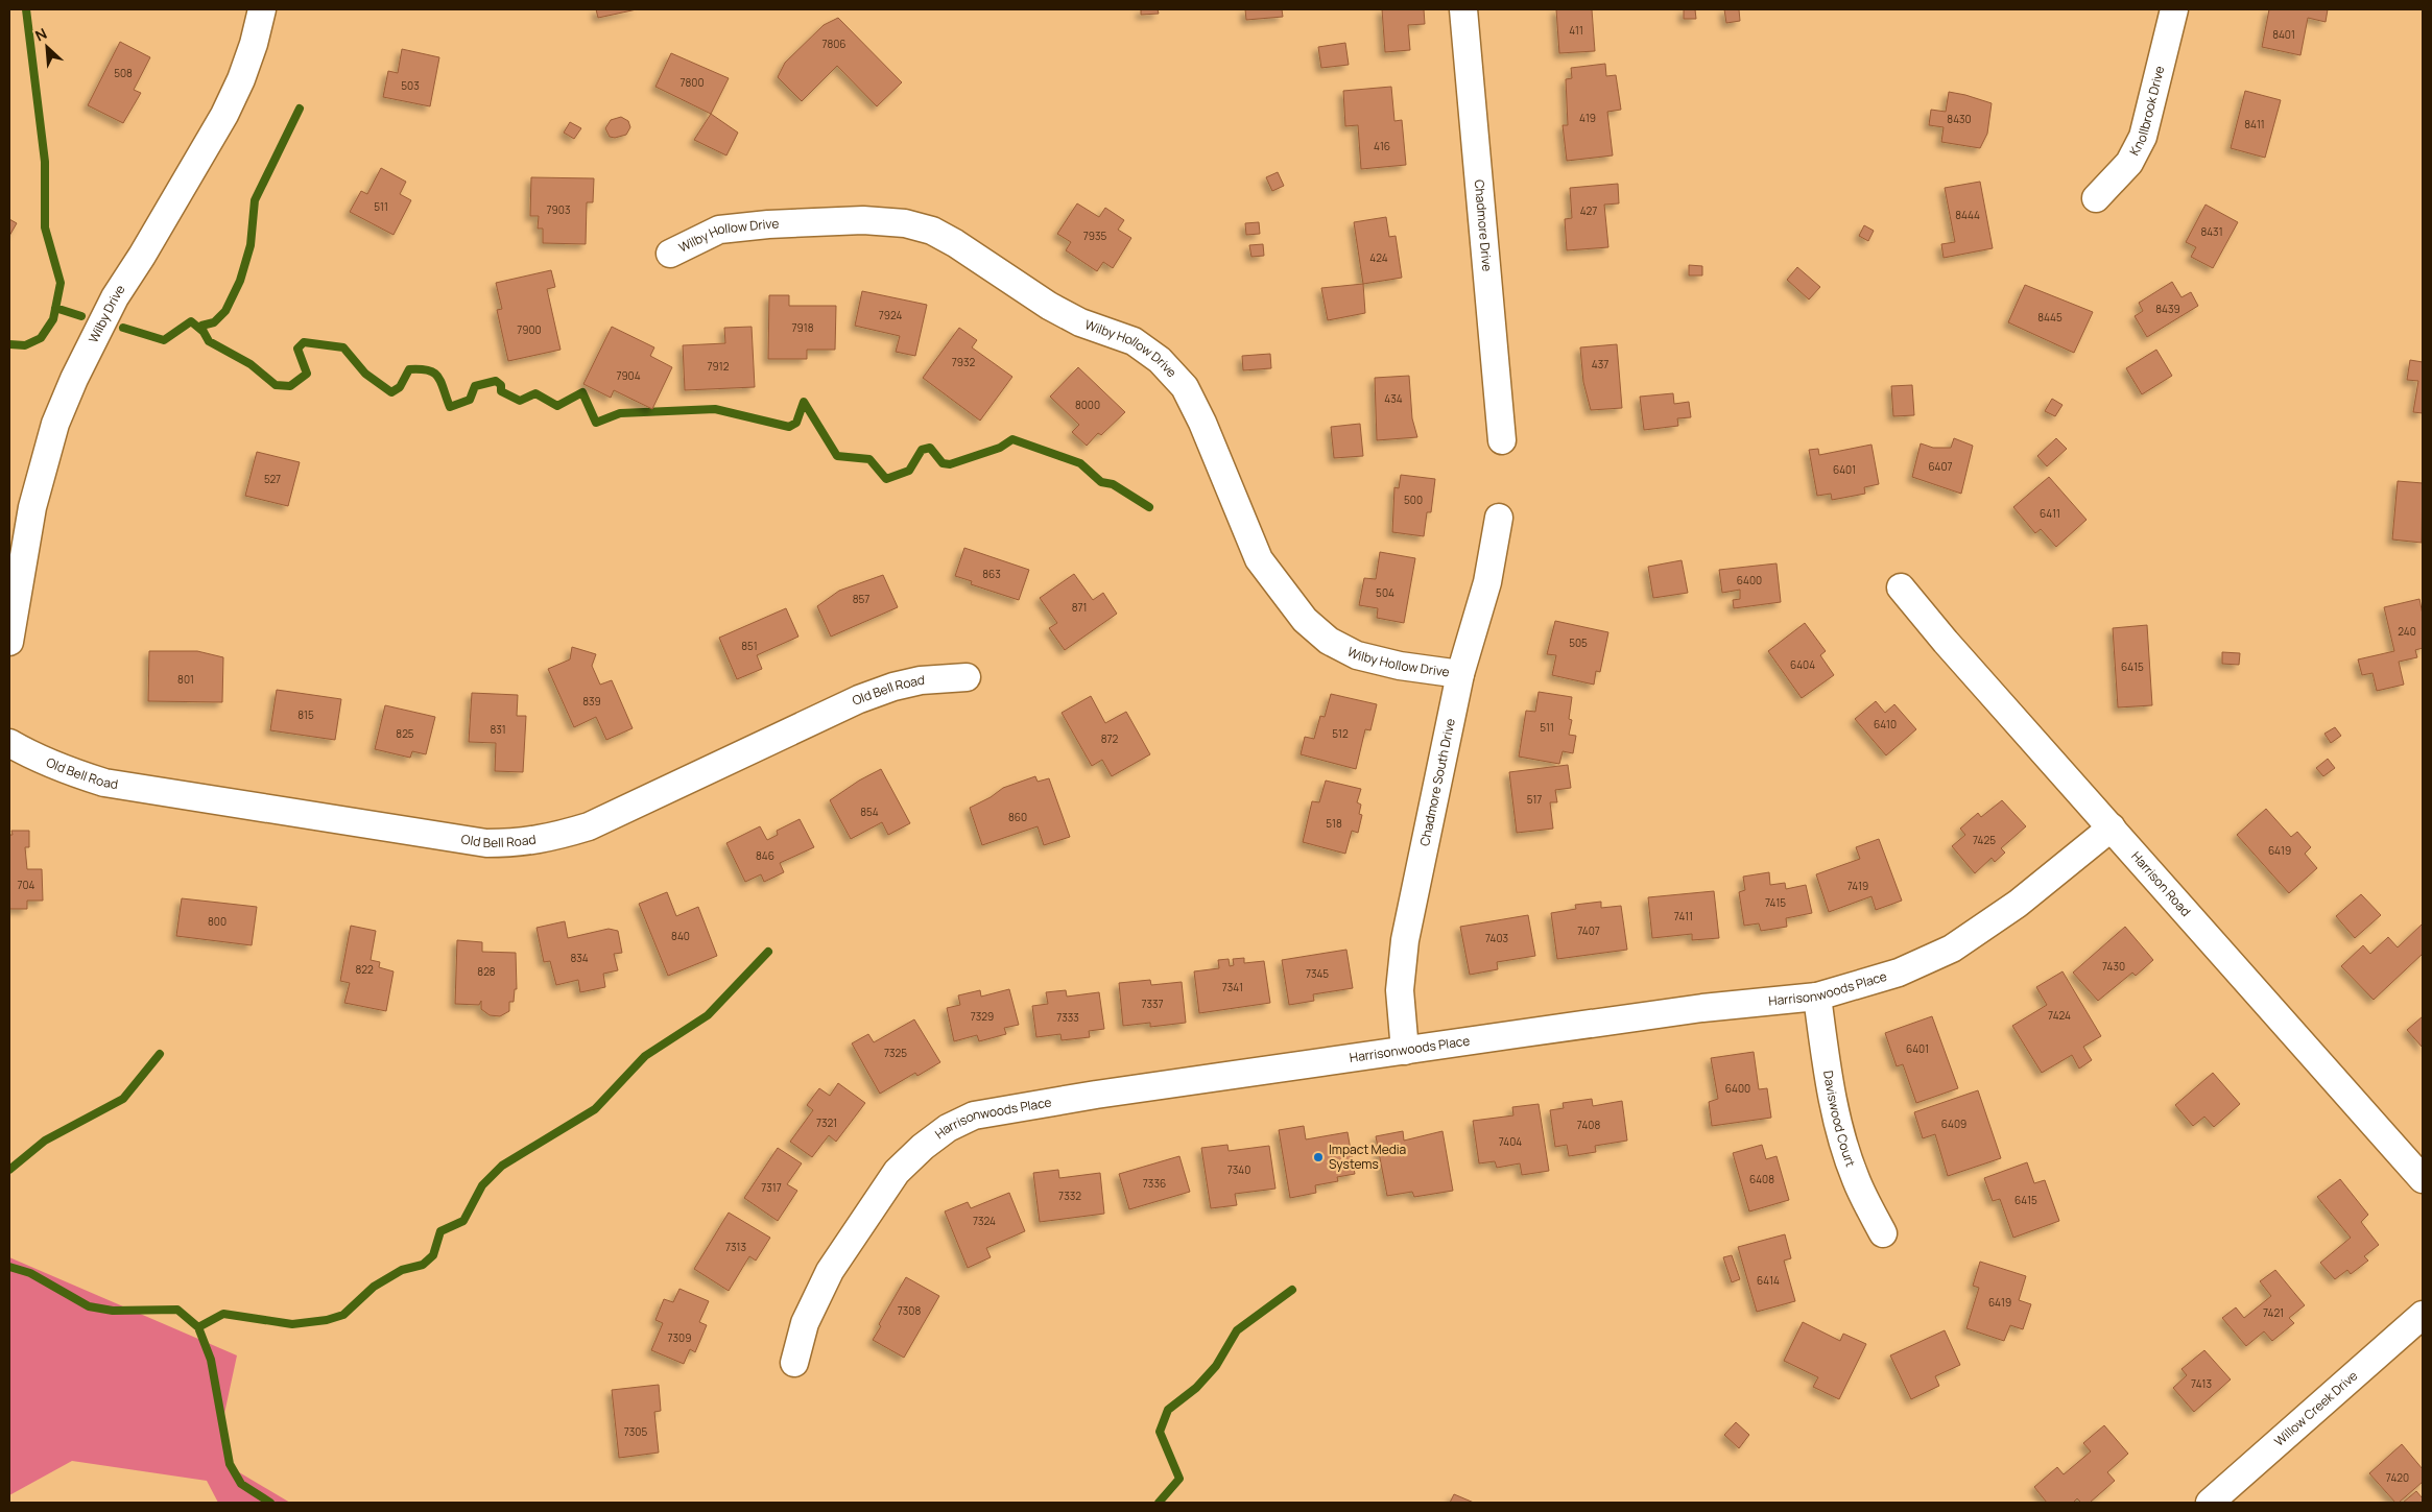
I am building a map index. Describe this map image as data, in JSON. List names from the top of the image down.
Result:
{
  "streets": {
    "street": [
      "Knollbrook Drive",
      "Chadmore Drive",
      "Wilby Hollow Drive",
      "Wilby Drive",
      "Old Bell Road",
      "Chadmore South Drive",
      "Harrison Road",
      "Harrisonwoods Place",
      "Daviswood Court",
      "Willow Creek Drive"
    ]
  },
  "crossings": [
    ["Wilby Hollow Drive", "Chadmore South Drive"],
    ["Chadmore South Drive", "Harrisonwoods Place"],
    ["Harrison Road", "Harrisonwoods Place"],
    ["Harrisonwoods Place", "Daviswood Court"]
  ],
  "places": ["Impact Media Systems"],
  "house_numbers": [
    "411",
    "8401",
    "7806",
    "508",
    "7800",
    "503",
    "419",
    "8430",
    "8411",
    "416",
    "511",
    "7903",
    "427",
    "8444",
    "8431",
    "7935",
    "424",
    "8439",
    "7924",
    "8445",
    "7918",
    "7900",
    "7932",
    "437",
    "7912",
    "7904",
    "434",
    "8000",
    "6407",
    "6401",
    "527",
    "500",
    "6411",
    "863",
    "6400",
    "504",
    "857",
    "871",
    "240",
    "505",
    "851",
    "6404",
    "6415",
    "801",
    "839",
    "815",
    "6410",
    "511",
    "831",
    "825",
    "512",
    "872",
    "517",
    "854",
    "860",
    "518",
    "7425",
    "6419",
    "846",
    "704",
    "7419",
    "7415",
    "7411",
    "800",
    "7407",
    "840",
    "7403",
    "834",
    "7430",
    "822",
    "828",
    "7345",
    "7341",
    "7337",
    "7424",
    "7329",
    "7333",
    "6401",
    "7325",
    "6400",
    "7321",
    "6409",
    "7408",
    "7404",
    "7340",
    "6408",
    "7336",
    "7317",
    "7332",
    "6415",
    "7324",
    "7313",
    "6414",
    "6419",
    "7308",
    "7421",
    "7309",
    "7413",
    "7305",
    "7420"
  ],
  "north": "top left"
}
